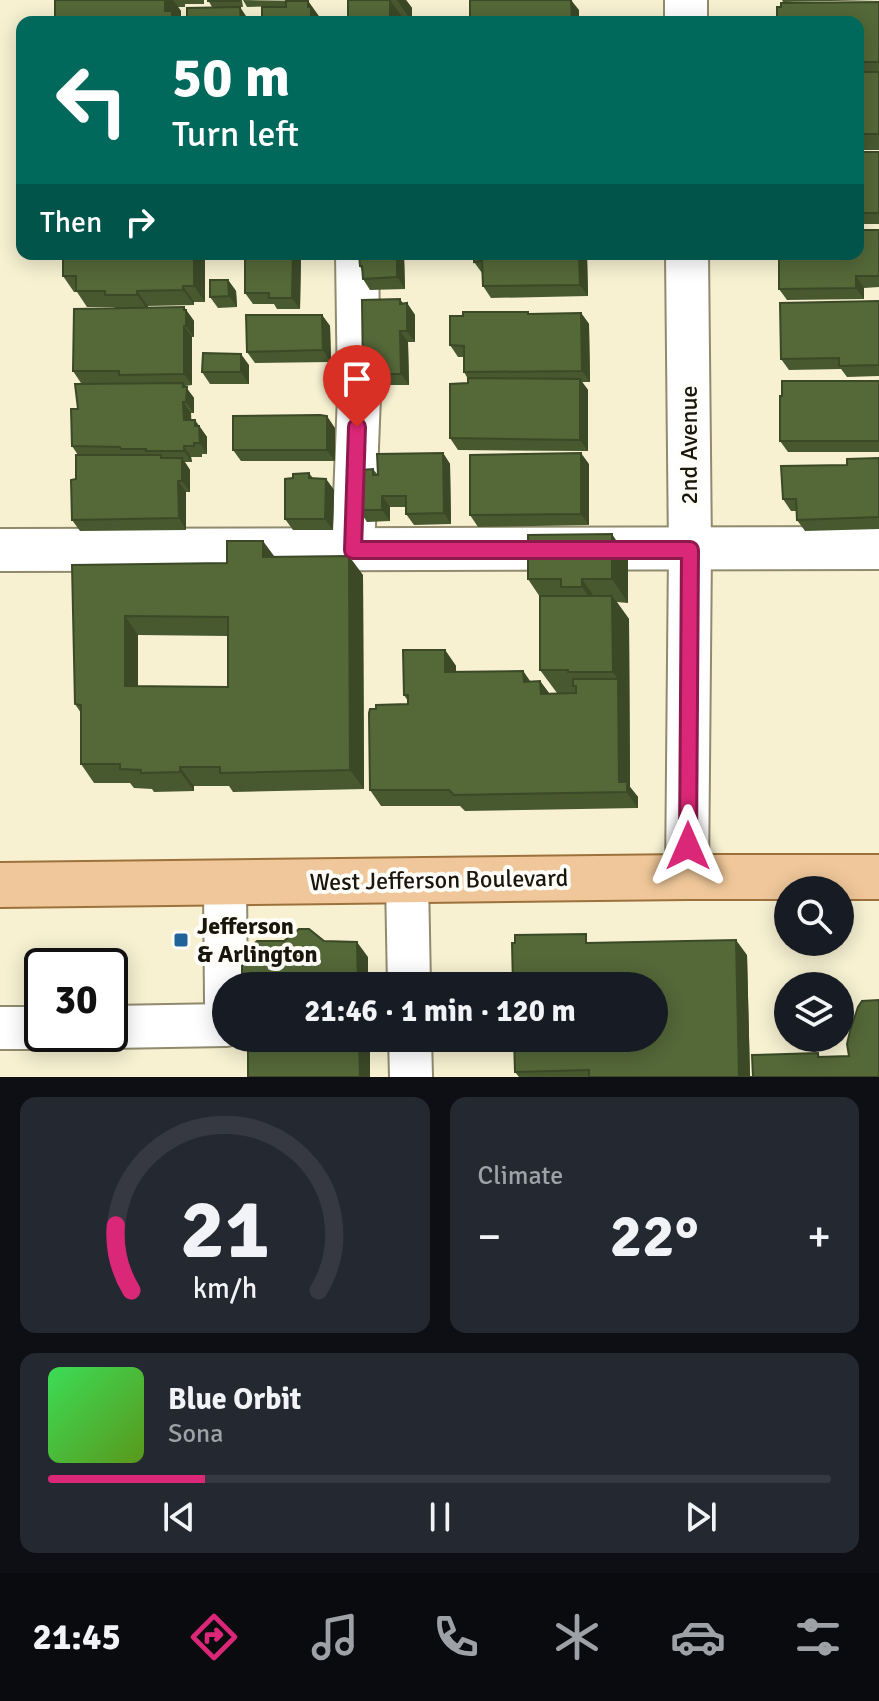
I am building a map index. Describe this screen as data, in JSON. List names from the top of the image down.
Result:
{
  "streets": {
    "main road": ["West Jefferson Boulevard"],
    "street": ["2nd Avenue"]
  },
  "crossings": [
    ["2nd Avenue", "West Jefferson Boulevard"]
  ],
  "places": {
    "transit": ["Jefferson & Arlington"]
  },
  "page": {
    "turn": ["50 m", "Turn left"],
    "then": "Then",
    "limit": "30",
    "trip": "21:46 · 1 min · 120 m",
    "tile": "Climate",
    "heat": ["−", "22°", "+"],
    "song": ["Blue Orbit", "Sona"],
    "tabs": "21:45",
    "gauge": ["21", "km/h"]
  }
}
